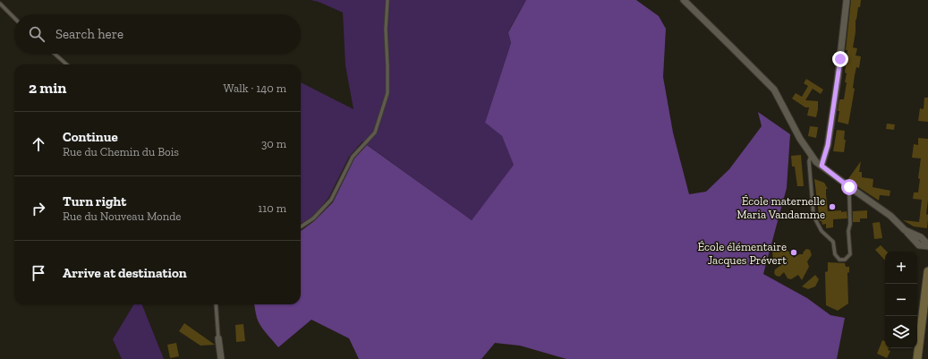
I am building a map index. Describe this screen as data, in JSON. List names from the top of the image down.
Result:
{
  "places": ["École maternelle Maria Vandamme", "École élémentaire Jacques Prévert"],
  "page": {
    "search": "Search here",
    "heading": ["2 min", "Walk · 140 m"],
    "list": [
      ["Continue", "Rue du Chemin du Bois", "30 m"],
      ["Turn right", "Rue du Nouveau Monde", "110 m"],
      "Arrive at destination"
    ],
    "map_buttons": ["+", "−"]
  }
}
